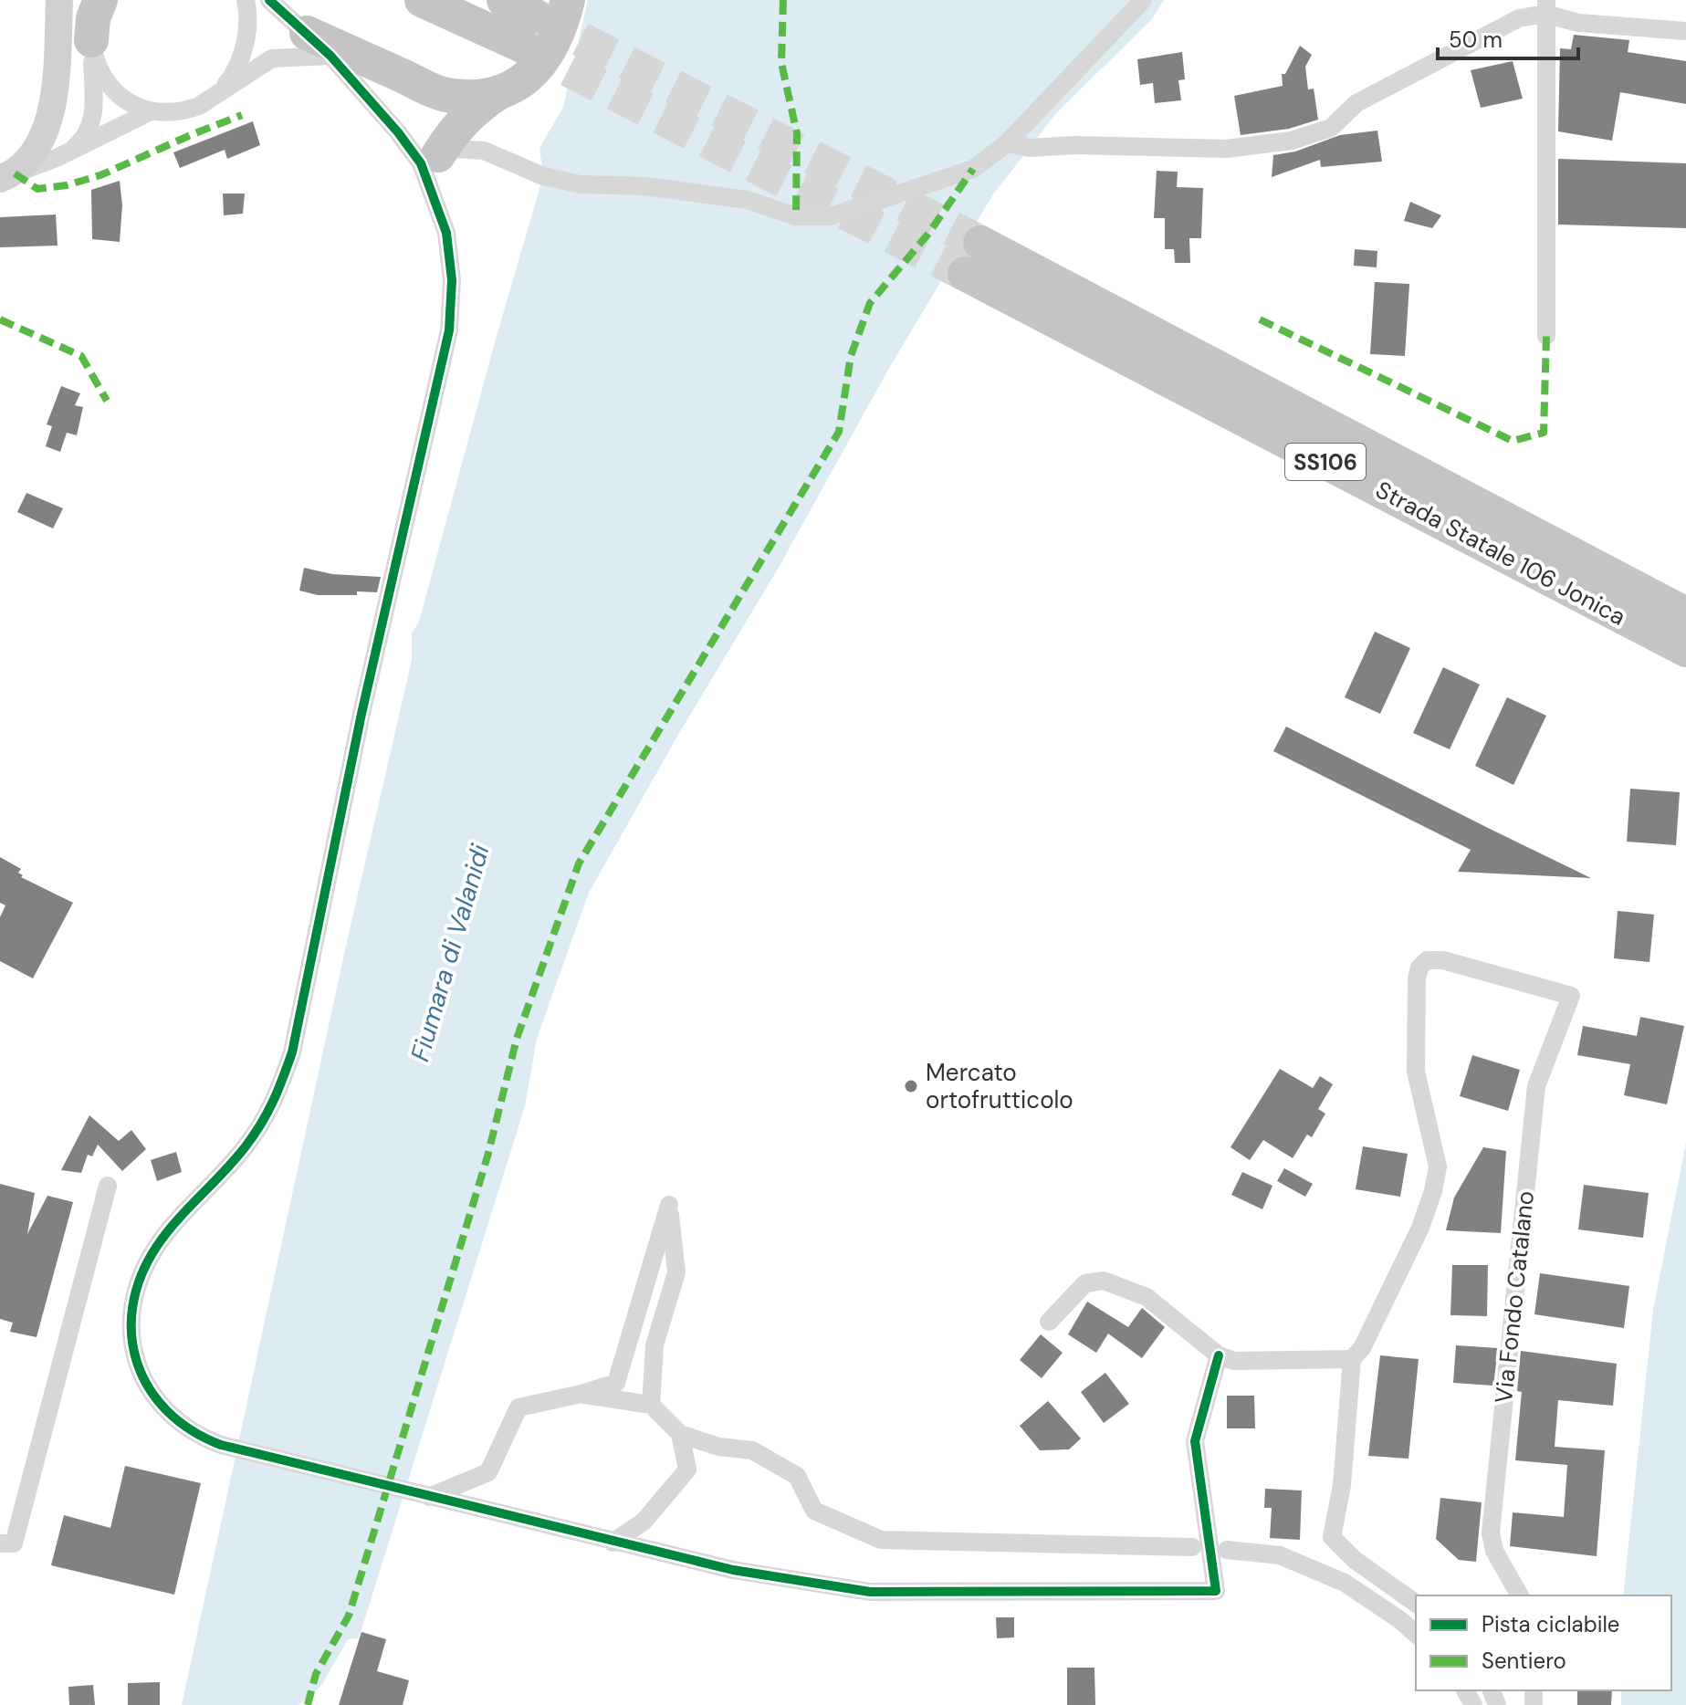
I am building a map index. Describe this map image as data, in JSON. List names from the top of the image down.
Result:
{
  "streets": {
    "highway": ["SS106", "Strada Statale 106 Jonica"],
    "street": ["Via Fondo Catalano"]
  },
  "water": ["Fiumara di Valanidi"],
  "places": ["Mercato ortofrutticolo"],
  "legend": ["Pista ciclabile", "Sentiero"],
  "scale_bar": "50 m"
}
